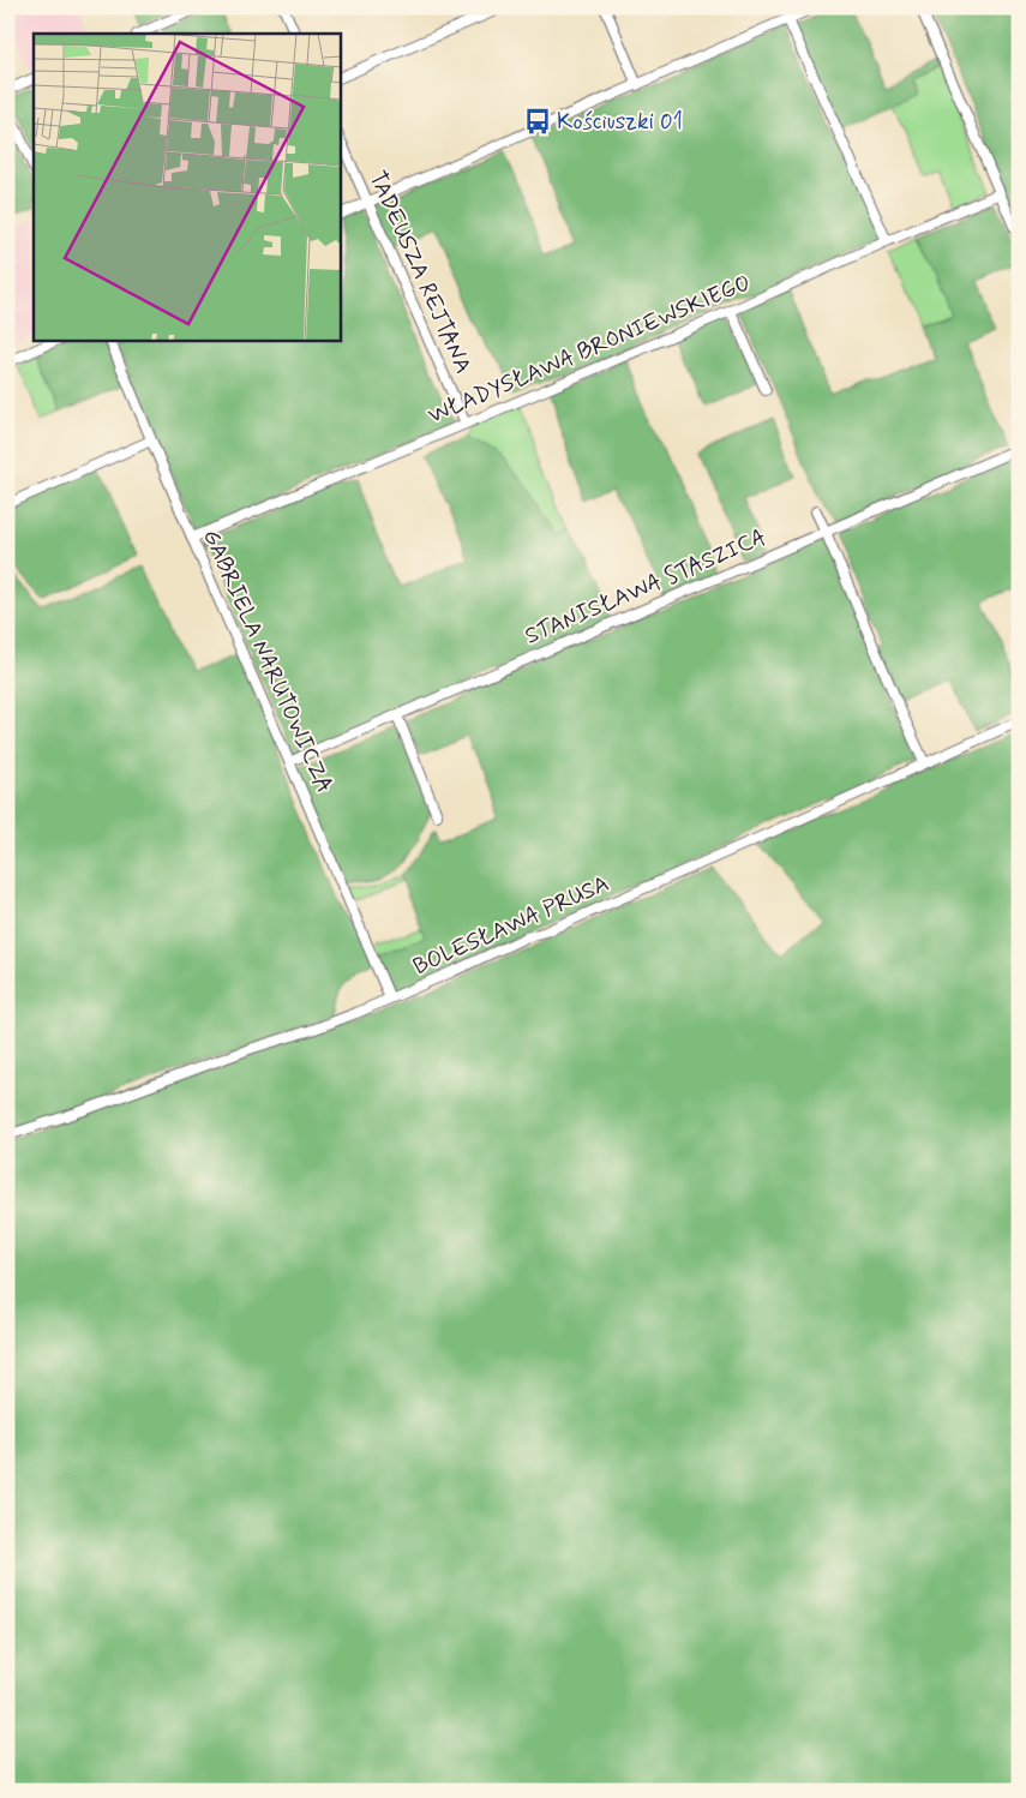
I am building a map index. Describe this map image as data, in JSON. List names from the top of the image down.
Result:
{
  "streets": {
    "street": [
      "TADEUSZA REJTANA",
      "WŁADYSŁAWA BRONIEWSKIEGO",
      "STANISŁAWA STASZICA",
      "GABRIELA NARUTOWICZA",
      "BOLESŁAWA PRUSA"
    ]
  },
  "crossings": [
    ["TADEUSZA REJTANA", "WŁADYSŁAWA BRONIEWSKIEGO"],
    ["WŁADYSŁAWA BRONIEWSKIEGO", "GABRIELA NARUTOWICZA"],
    ["STANISŁAWA STASZICA", "GABRIELA NARUTOWICZA"],
    ["GABRIELA NARUTOWICZA", "BOLESŁAWA PRUSA"]
  ],
  "places": {
    "bus stop": ["Kościuszki 01"]
  }
}
